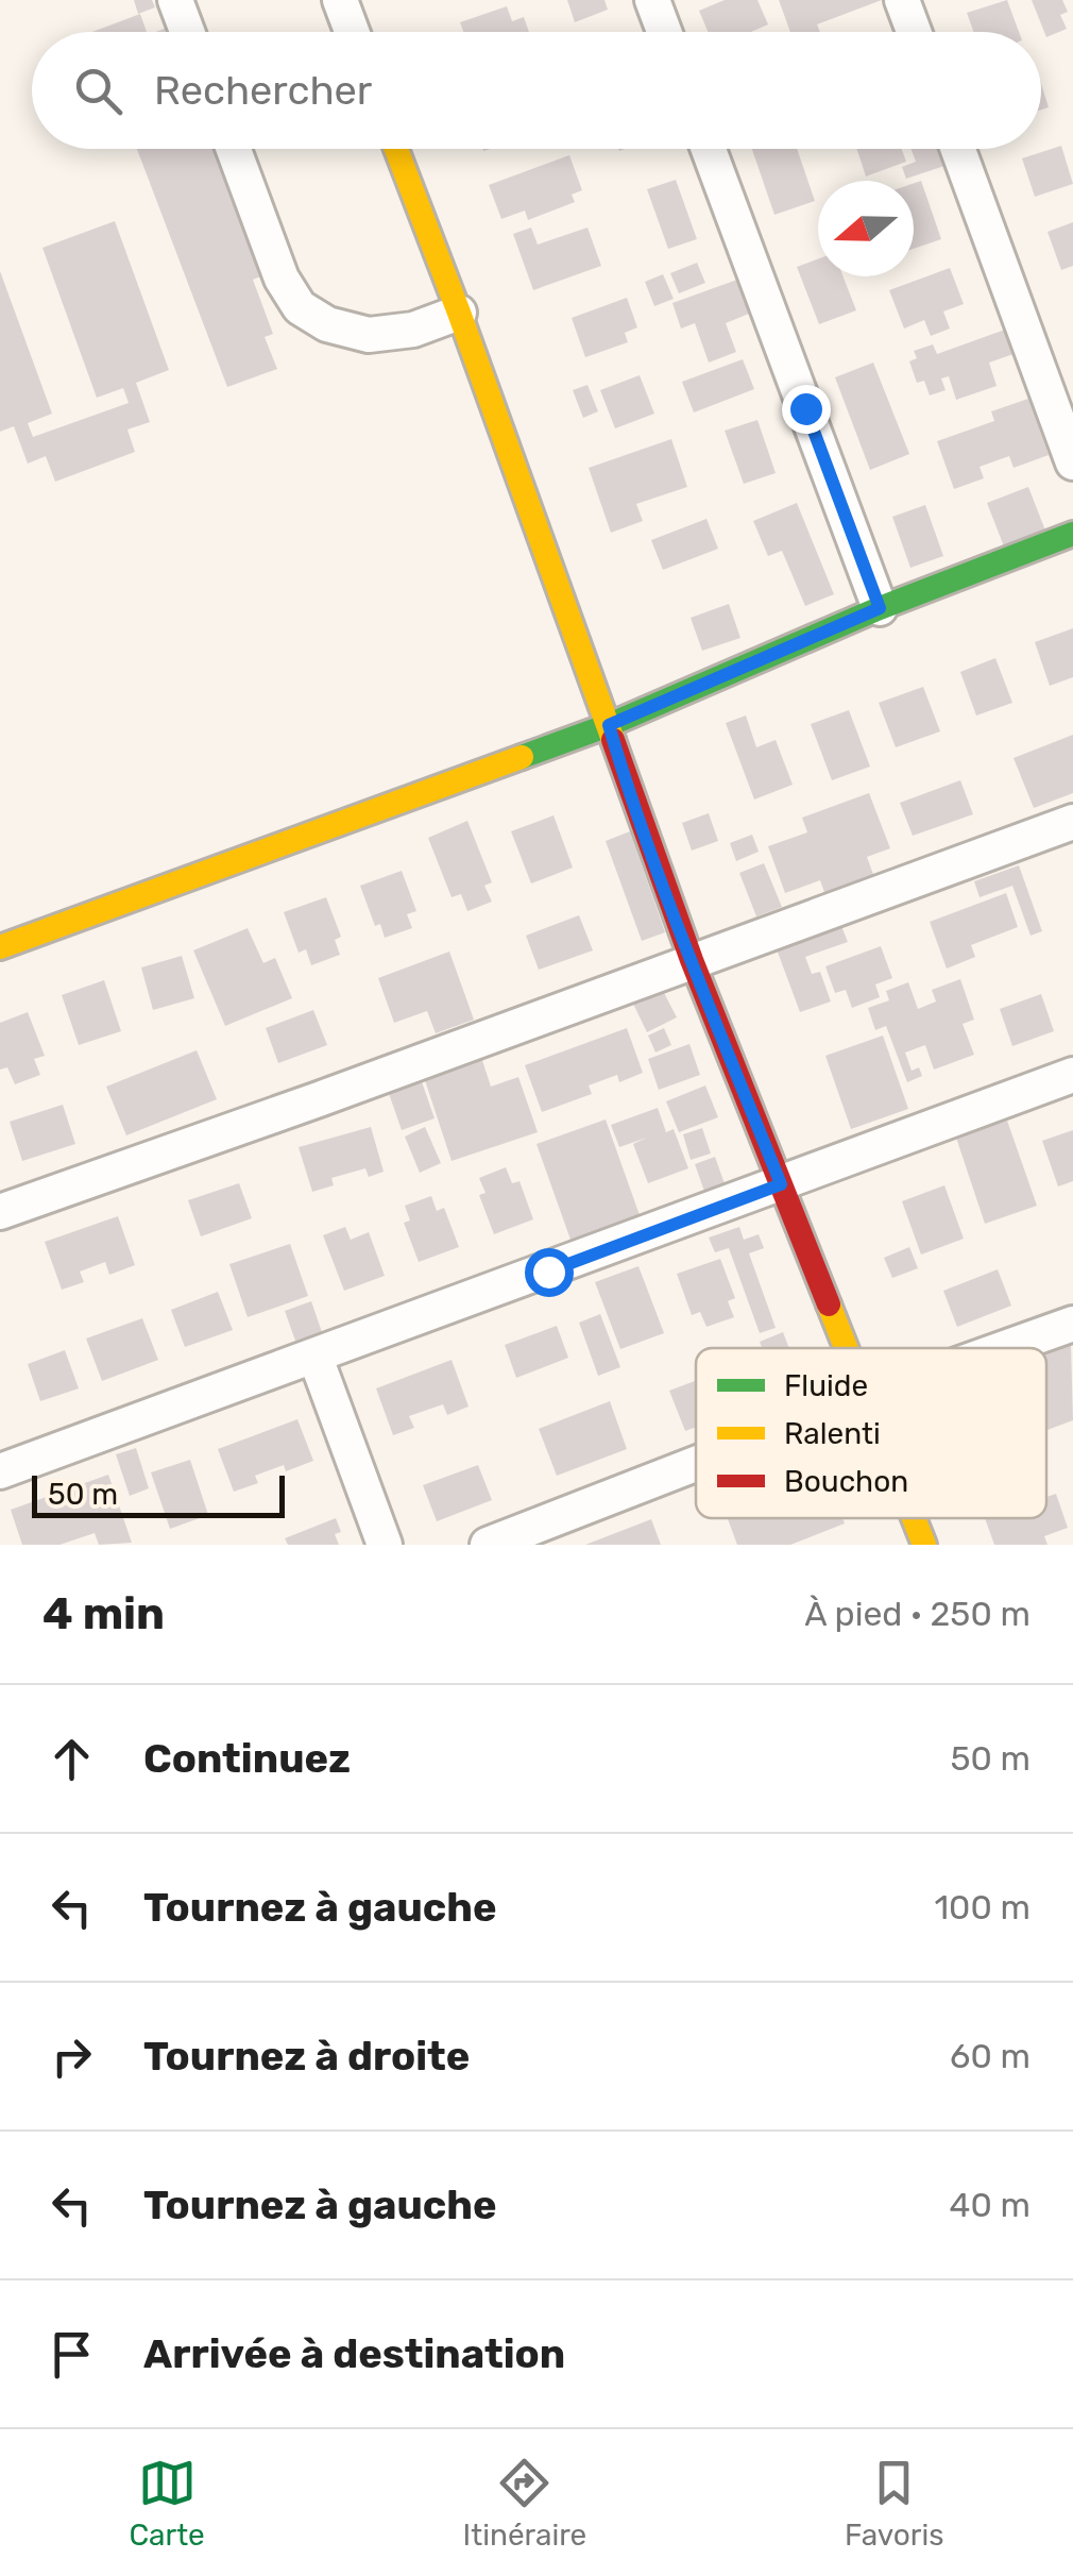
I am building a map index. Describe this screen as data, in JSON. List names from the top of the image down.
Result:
{
  "legend": ["Fluide", "Ralenti", "Bouchon"],
  "scale_bar": "50 m",
  "north": "left",
  "page": {
    "search": "Rechercher",
    "scale": "50 m",
    "heading": ["4 min", "À pied · 250 m"],
    "list": [
      ["Continuez", "50 m"],
      ["Tournez à gauche", "100 m"],
      ["Tournez à droite", "60 m"],
      ["Tournez à gauche", "40 m"],
      "Arrivée à destination"
    ],
    "nav": ["Carte", "Itinéraire", "Favoris"]
  }
}
